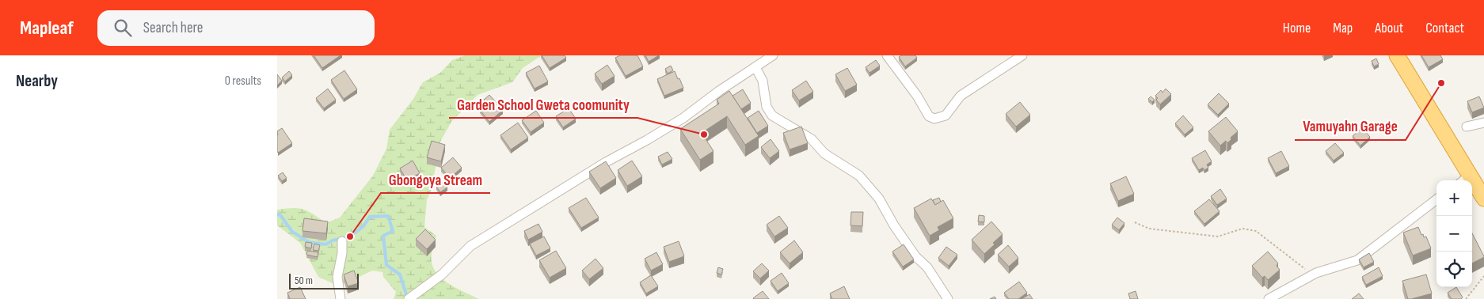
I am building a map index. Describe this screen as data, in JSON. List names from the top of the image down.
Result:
{
  "places": ["Vamuyahn Garage", "Garden School Gweta coomunity", "Gbongoya Stream"],
  "scale_bar": "50 m",
  "page": {
    "header": "Mapleaf",
    "search": "Search here",
    "nav": [
      "Home",
      "Map",
      "About",
      "Contact"
    ],
    "heading": ["Nearby", "0 results"],
    "map_buttons": ["+", "−"],
    "scale": "50 m"
  }
}
